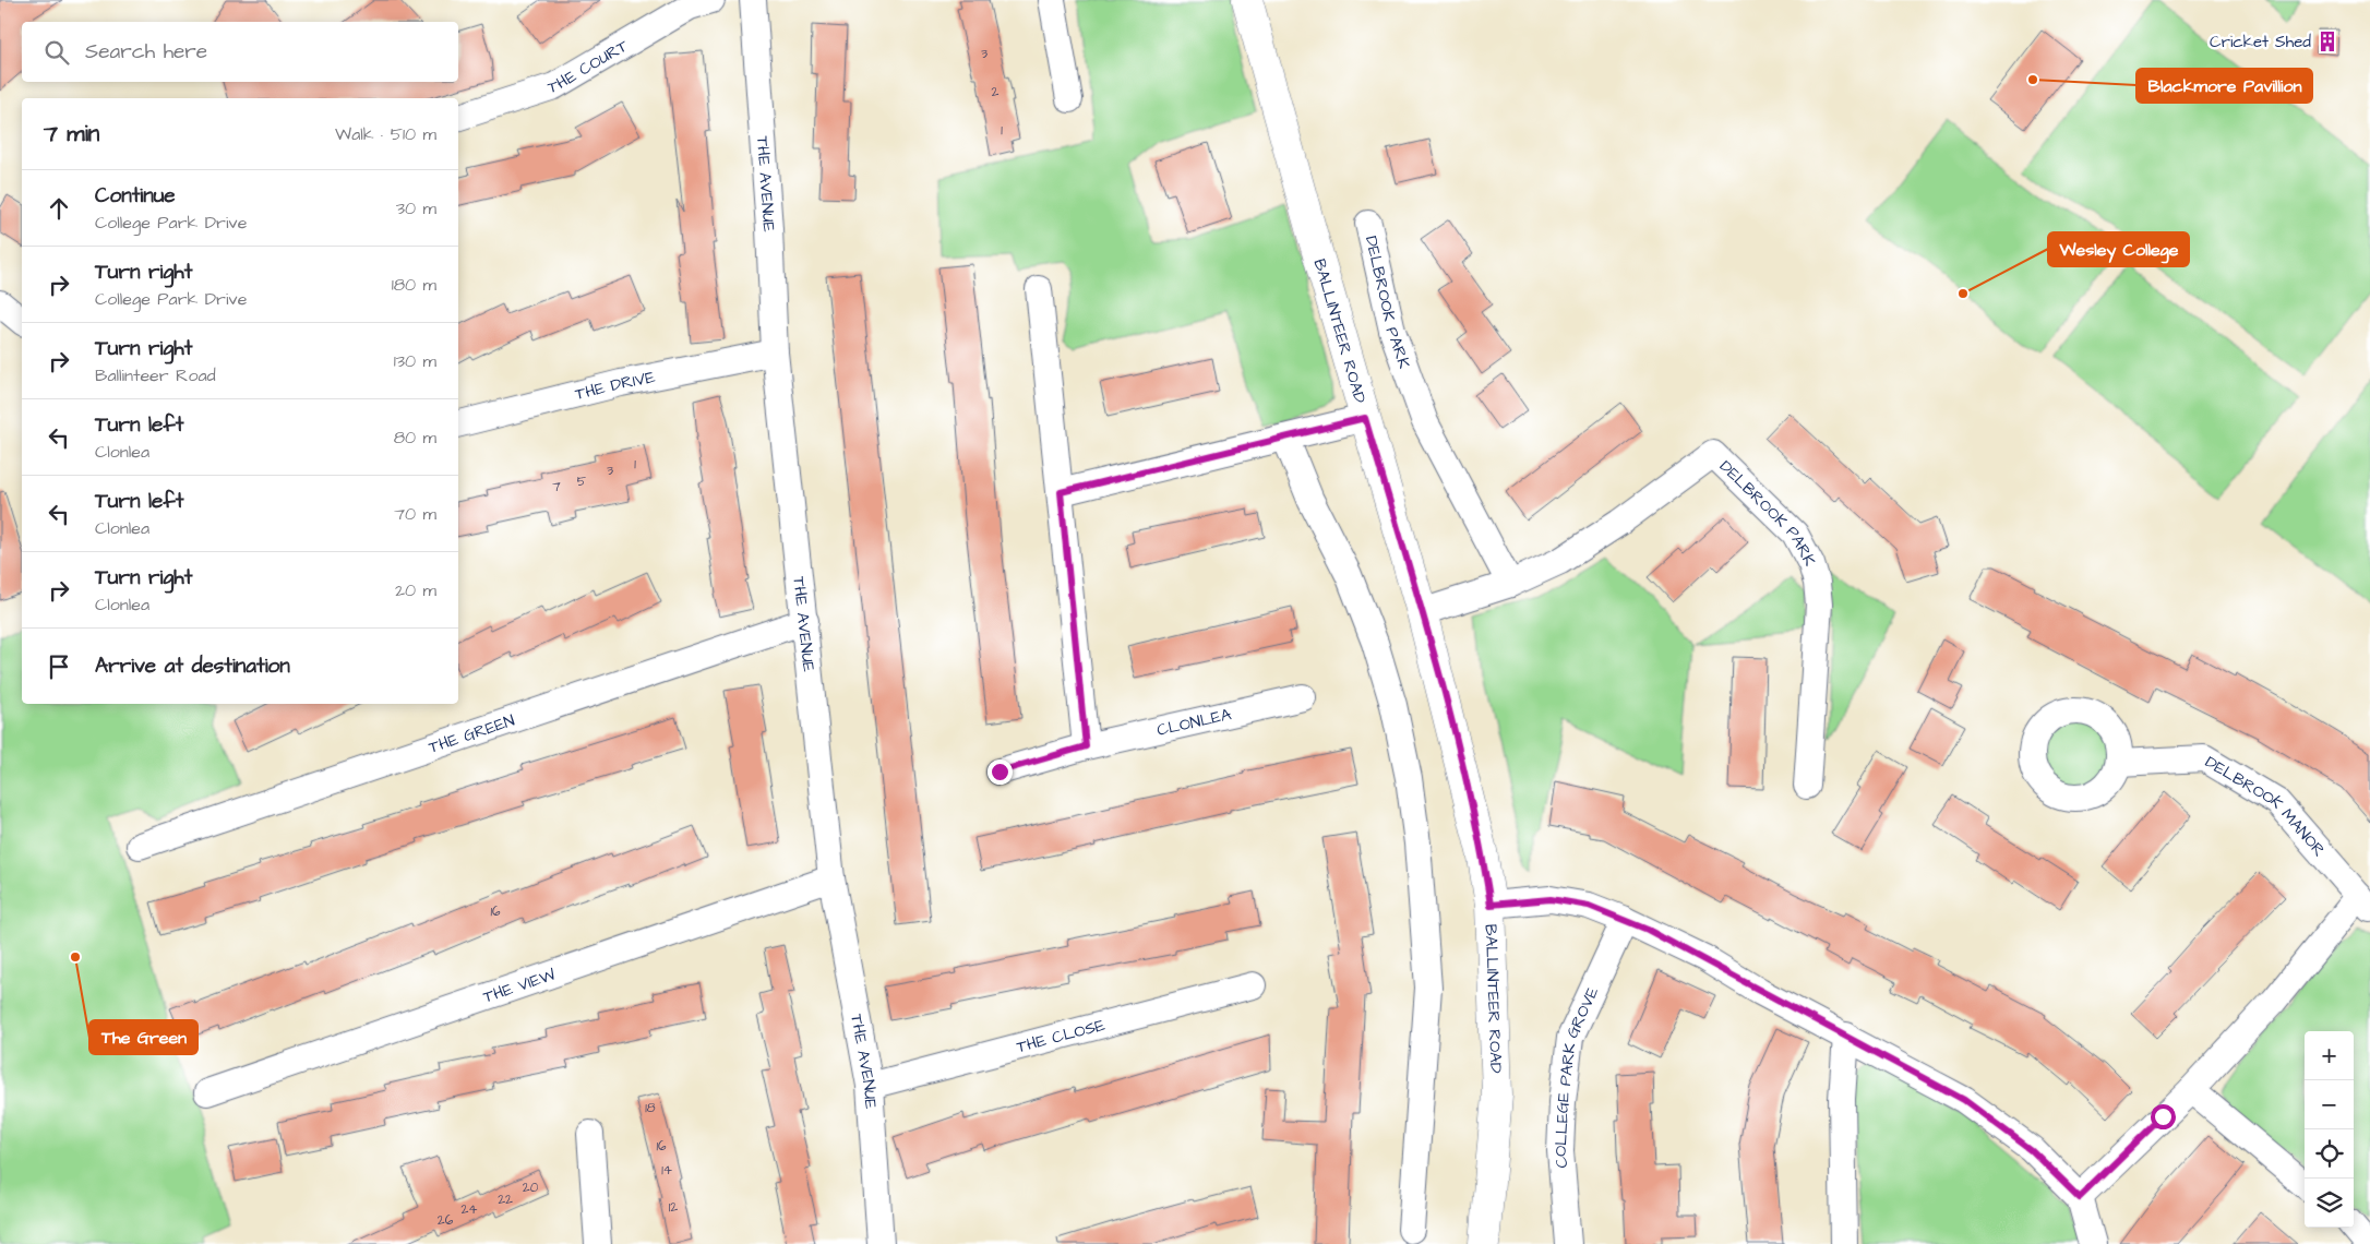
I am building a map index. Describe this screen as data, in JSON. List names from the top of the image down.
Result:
{
  "streets": {
    "main road": ["BALLINTEER ROAD"],
    "street": [
      "THE COURT",
      "THE AVENUE",
      "DELBROOK PARK",
      "THE DRIVE",
      "CLONLEA",
      "THE GREEN",
      "DELBROOK MANOR",
      "THE VIEW",
      "THE CLOSE",
      "COLLEGE PARK GROVE"
    ]
  },
  "crossings": [
    ["THE AVENUE", "THE DRIVE"],
    ["THE AVENUE", "THE GREEN"],
    ["THE AVENUE", "THE VIEW"],
    ["THE AVENUE", "THE CLOSE"],
    ["DELBROOK PARK", "BALLINTEER ROAD"]
  ],
  "places": {
    "building": ["Cricket Shed"],
    "other": ["Blackmore Pavillion", "Wesley College", "The Green"]
  },
  "house_numbers": [
    "3",
    "2",
    "1",
    "1",
    "3",
    "5",
    "7",
    "16",
    "18",
    "16",
    "14",
    "20",
    "22",
    "12",
    "24",
    "26"
  ],
  "page": {
    "search": "Search here",
    "heading": ["7 min", "Walk · 510 m"],
    "list": [
      ["Continue", "College Park Drive", "30 m"],
      ["Turn right", "College Park Drive", "180 m"],
      ["Turn right", "Ballinteer Road", "130 m"],
      ["Turn left", "Clonlea", "80 m"],
      ["Turn left", "Clonlea", "70 m"],
      ["Turn right", "Clonlea", "20 m"],
      "Arrive at destination"
    ],
    "map_buttons": ["+", "−"]
  }
}
